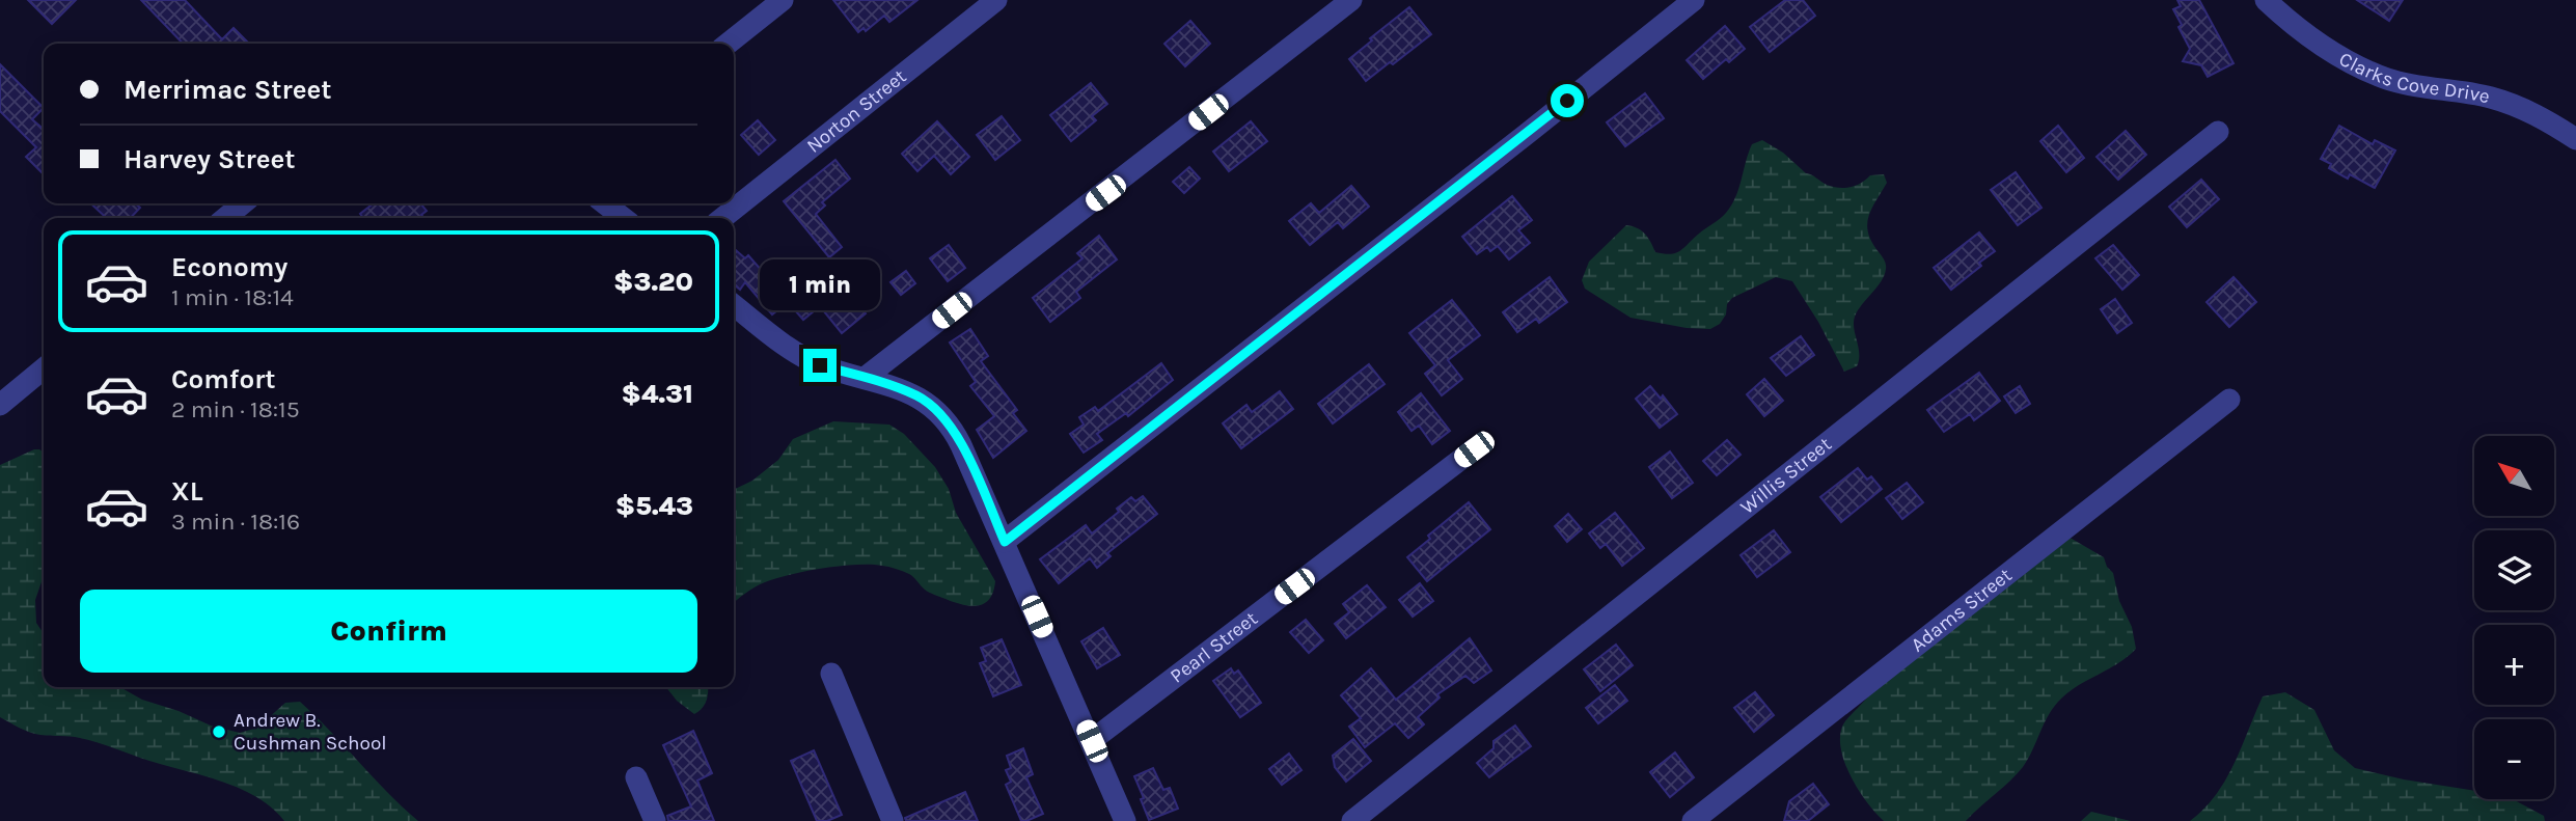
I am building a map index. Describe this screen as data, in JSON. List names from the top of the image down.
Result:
{
  "streets": {
    "street": [
      "Clarks Cove Drive",
      "Norton Street",
      "Willis Street",
      "Adams Street",
      "Pearl Street"
    ]
  },
  "places": ["Andrew B. Cushman School"],
  "north": "top left",
  "page": {
    "banner": ["Merrimac Street", "Harvey Street"],
    "list": [
      {
        "name": "Economy",
        "note": "1 min · 18:14",
        "value": "$3.20"
      },
      {
        "name": "Comfort",
        "note": "2 min · 18:15",
        "value": "$4.31"
      },
      {
        "name": "XL",
        "note": "3 min · 18:16",
        "value": "$5.43"
      }
    ],
    "bubble": "1 min",
    "map_buttons": ["+", "−"],
    "buttons": "Confirm"
  }
}
